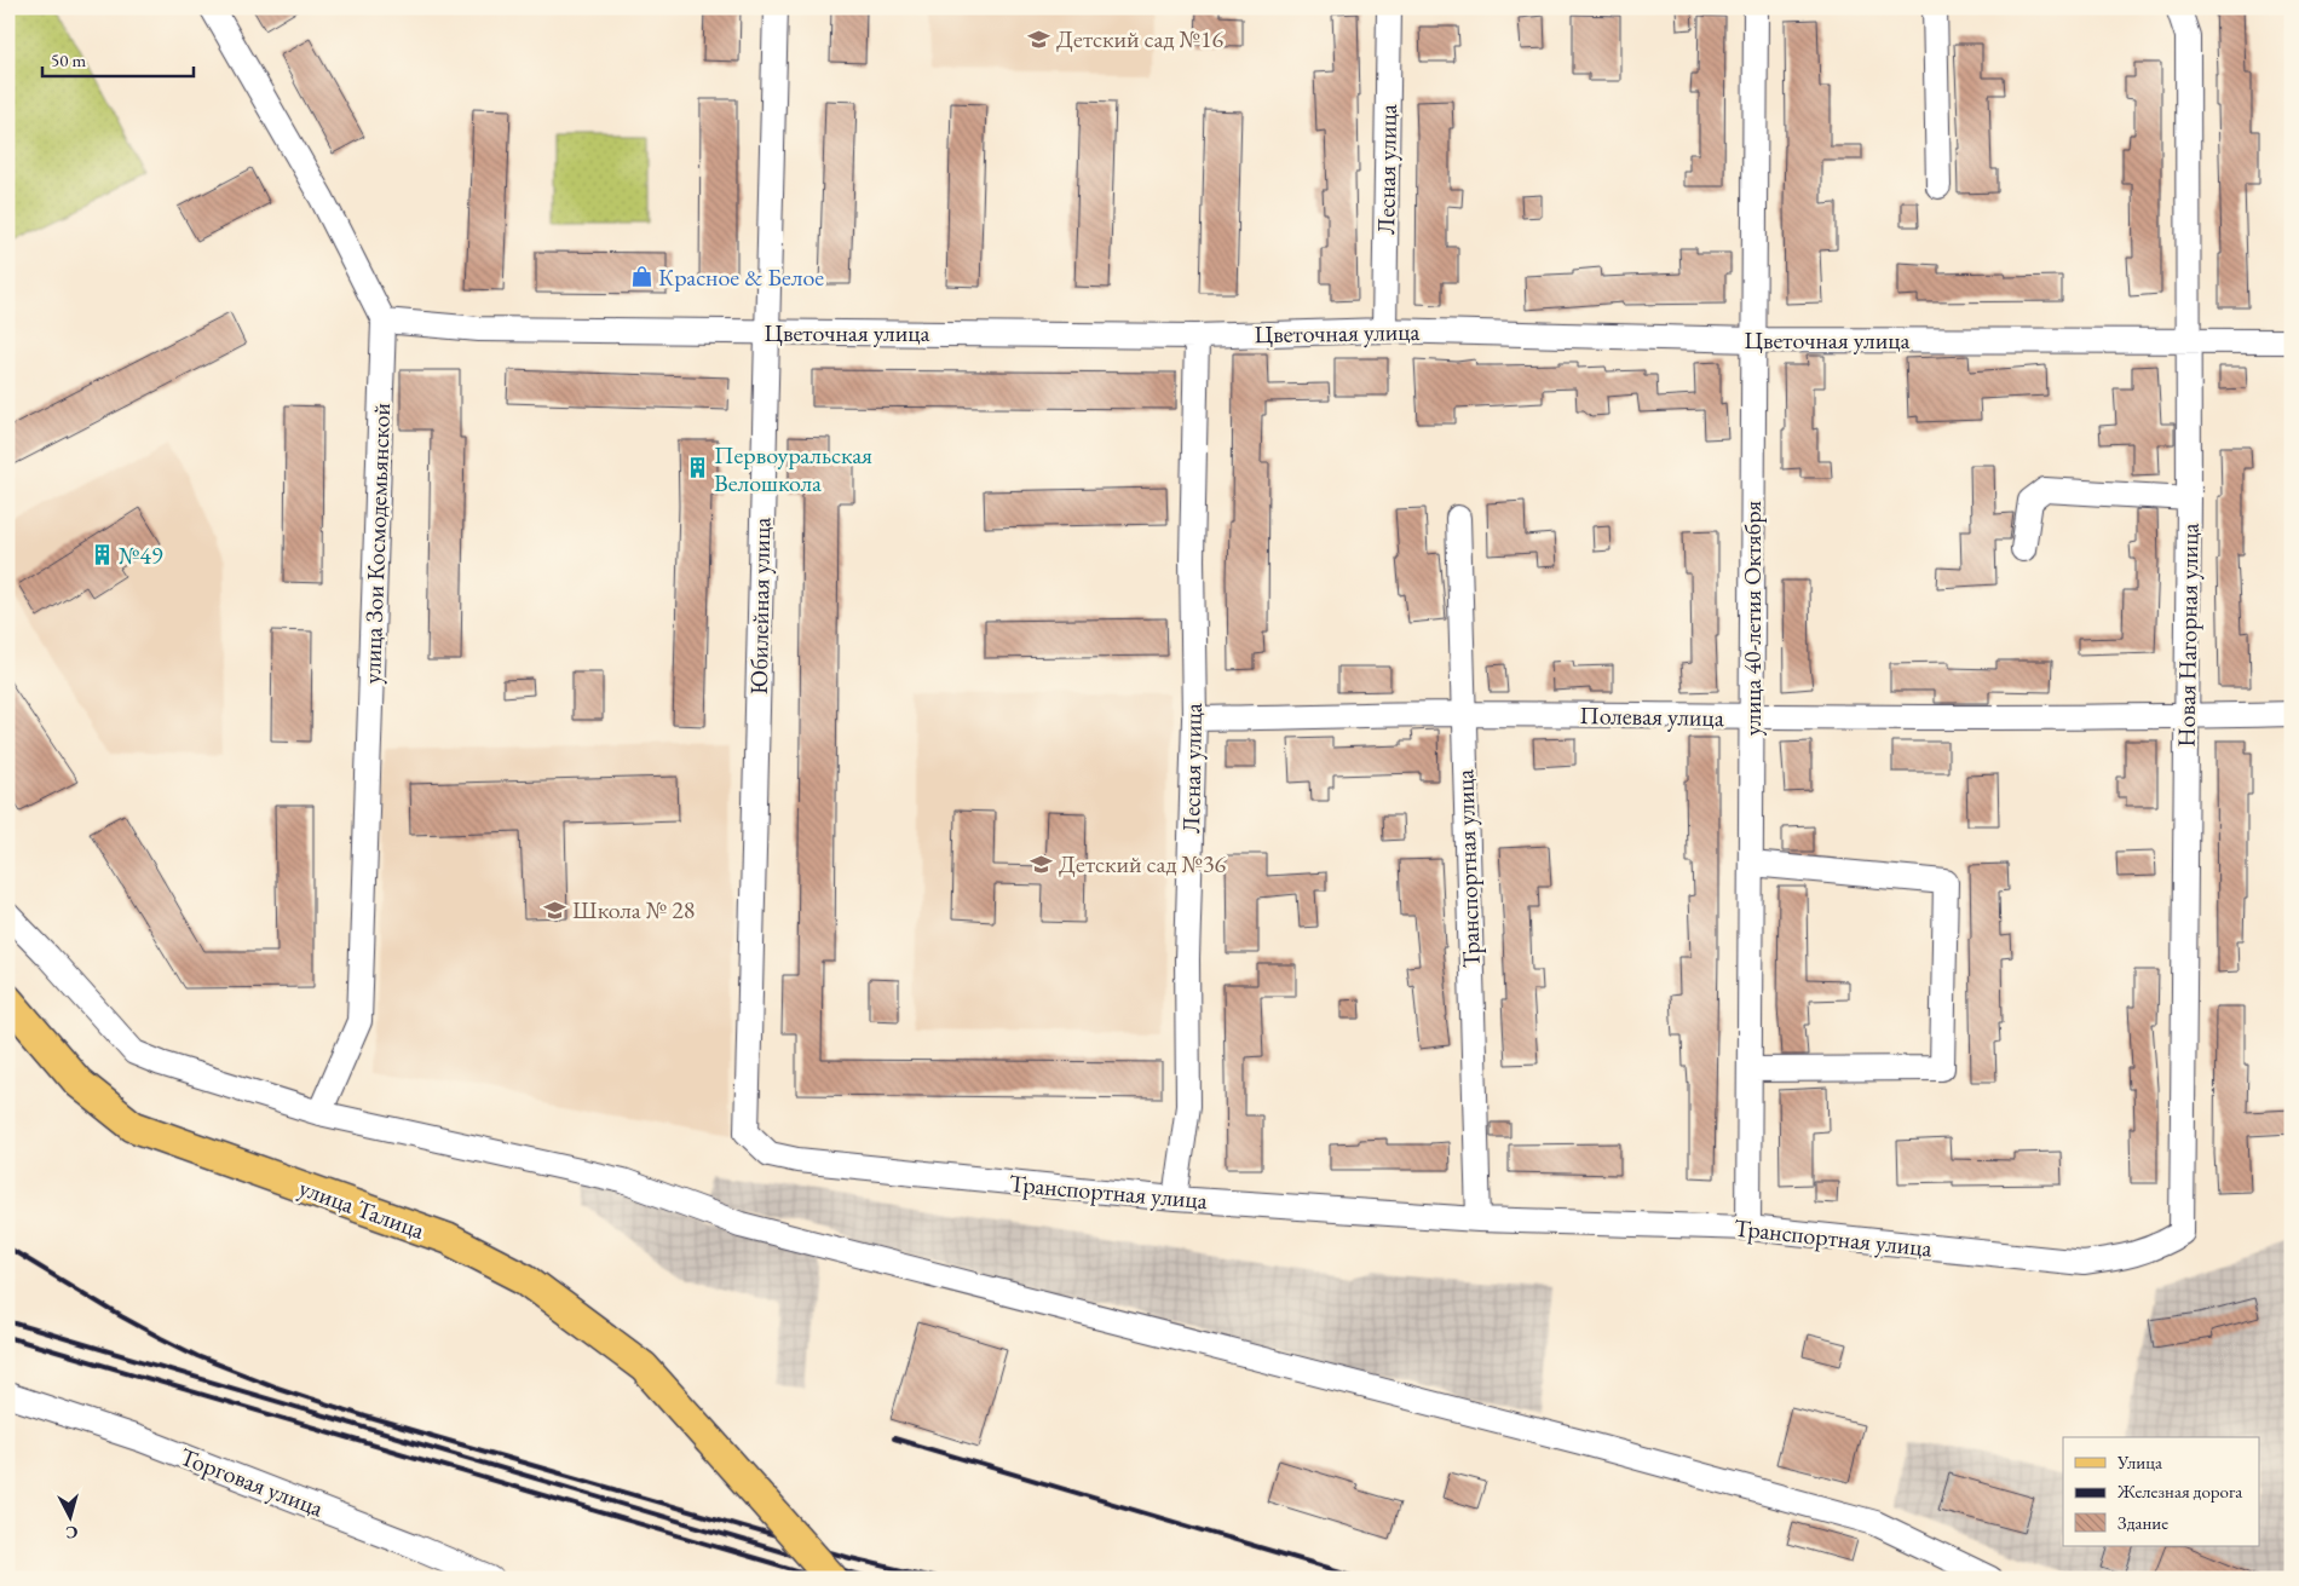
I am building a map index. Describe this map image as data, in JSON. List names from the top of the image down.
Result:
{
  "streets": {
    "main road": ["улица Талица"],
    "street": [
      "Лесная улица",
      "Цветочная улица",
      "улица Зои Космодемьянской",
      "Юбилейная улица",
      "улица 40-летия Октября",
      "Новая Нагорная улица",
      "Полевая улица",
      "Транспортная улица",
      "Торговая улица"
    ]
  },
  "crossings": [
    ["Лесная улица", "Цветочная улица"],
    ["Лесная улица", "Полевая улица"],
    ["Лесная улица", "Транспортная улица"],
    ["Цветочная улица", "улица Зои Космодемьянской"],
    ["Цветочная улица", "Юбилейная улица"],
    ["Цветочная улица", "улица 40-летия Октября"],
    ["Цветочная улица", "Новая Нагорная улица"],
    ["Юбилейная улица", "Транспортная улица"],
    ["улица 40-летия Октября", "Полевая улица"],
    ["улица 40-летия Октября", "Транспортная улица"],
    ["Новая Нагорная улица", "Полевая улица"],
    ["Новая Нагорная улица", "Транспортная улица"],
    ["Полевая улица", "Транспортная улица"]
  ],
  "places": {
    "school or university": ["Детский сад №16", "Детский сад №36", "Школа № 28"],
    "shop": ["Красное & Белое"],
    "building": ["Первоуральская Велошкола", "№49"]
  },
  "legend": ["Улица", "Железная дорога", "Здание"],
  "scale_bar": "50 m",
  "north": "bottom"
}
